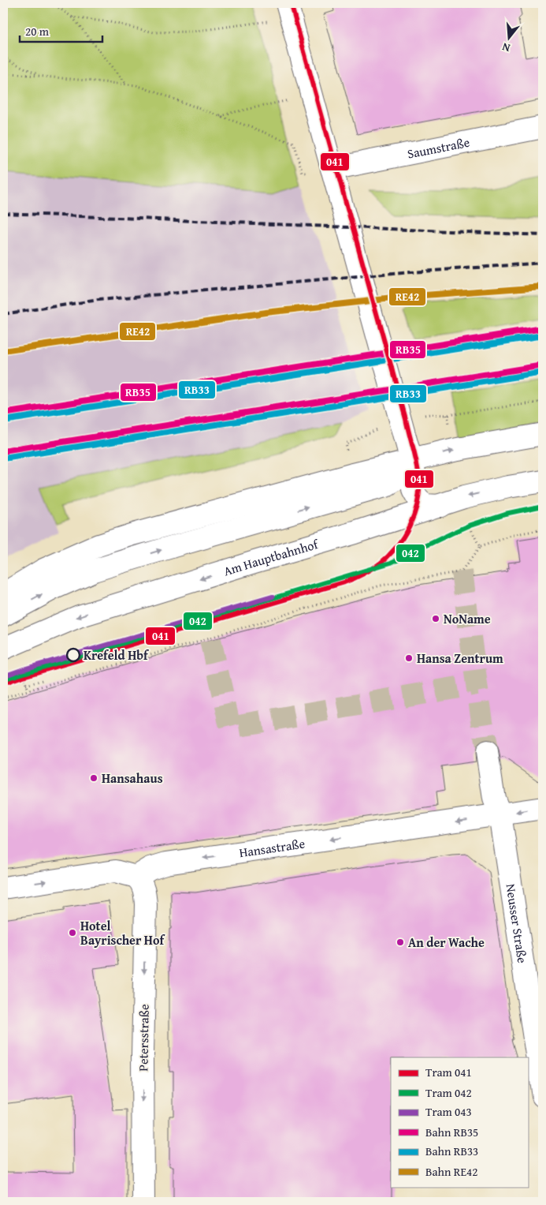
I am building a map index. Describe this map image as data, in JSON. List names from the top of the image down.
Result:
{
  "streets": {
    "street": [
      "Saumstraße",
      "Am Hauptbahnhof",
      "Hansastraße",
      "Neusser Straße",
      "Petersstraße"
    ]
  },
  "crossings": [
    ["Hansastraße", "Neusser Straße"],
    ["Hansastraße", "Petersstraße"]
  ],
  "one_way": ["Hansastraße", "Petersstraße"],
  "places": [
    "NoName",
    "Krefeld Hbf",
    "Hansa Zentrum",
    "Hansahaus",
    "Hotel Bayrischer Hof",
    "An der Wache"
  ],
  "lines": [
    "tram line 041",
    "rail line RE42",
    "rail line RB35",
    "rail line RB33",
    "tram line 042",
    "tram line 043"
  ],
  "legend": [
    "Tram 041",
    "Tram 042",
    "Tram 043",
    "Bahn RB35",
    "Bahn RB33",
    "Bahn RE42"
  ],
  "scale_bar": "20 m",
  "north": "bottom"
}
